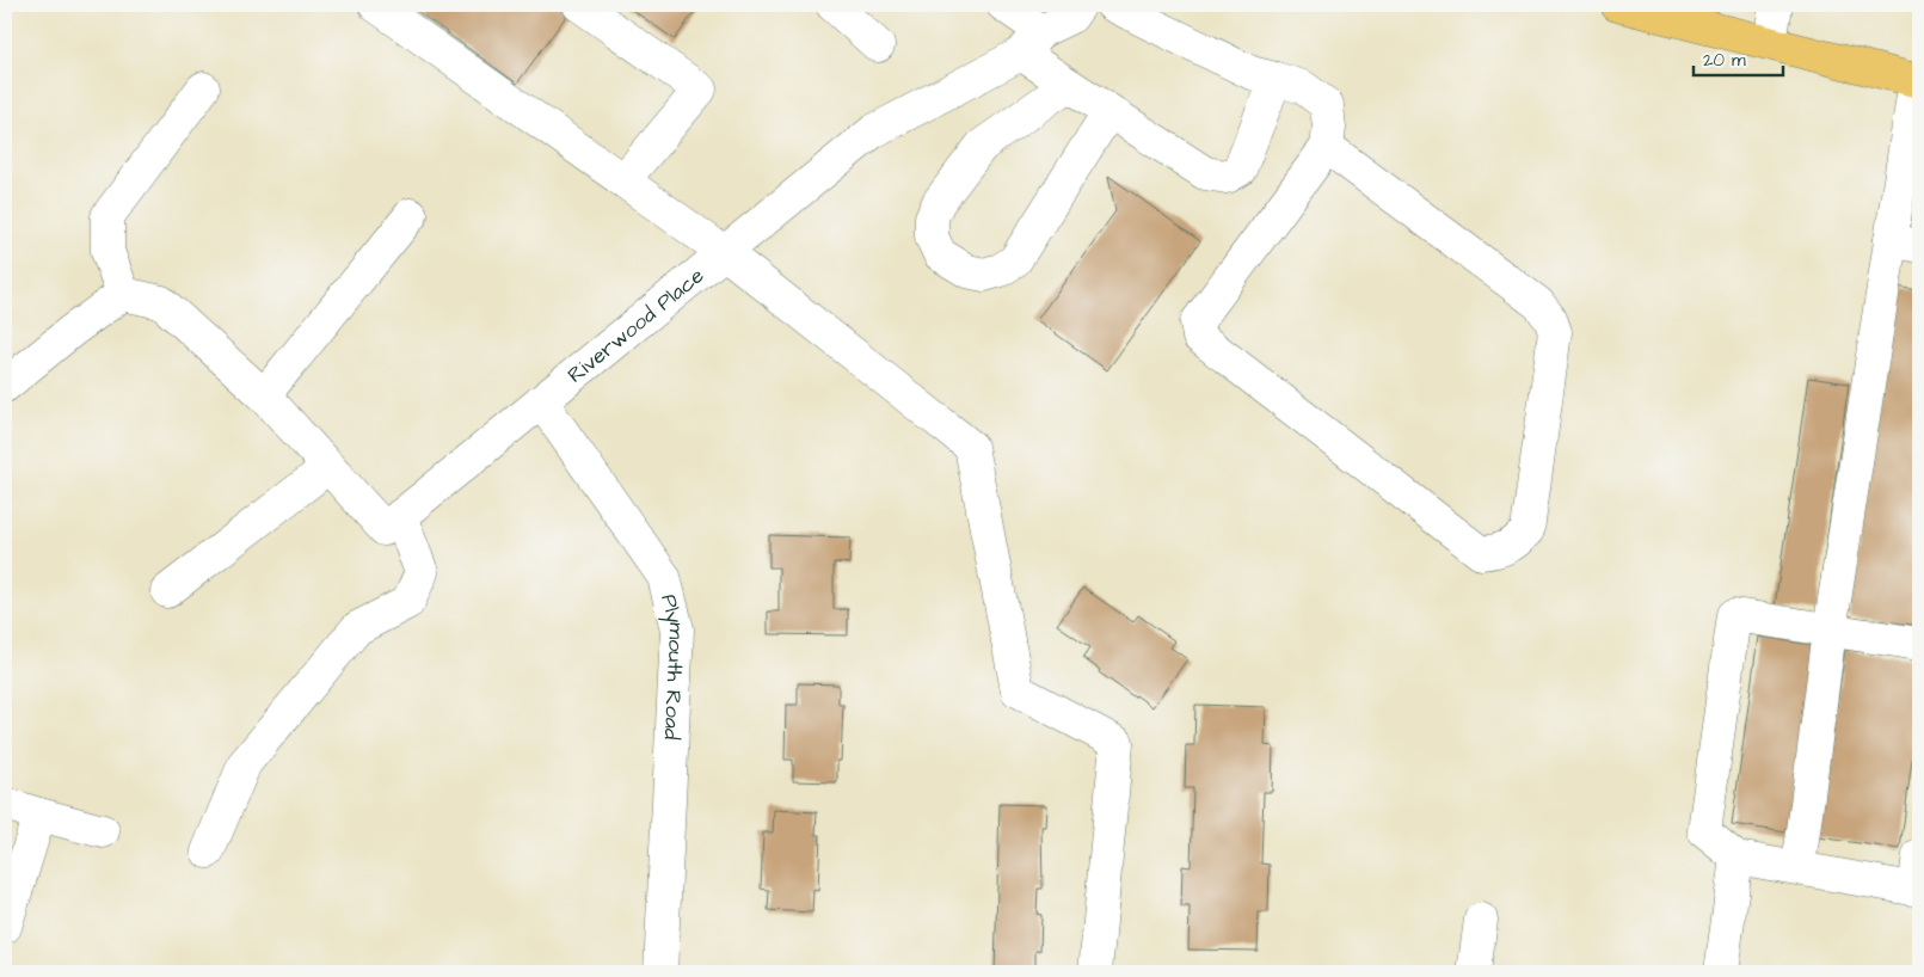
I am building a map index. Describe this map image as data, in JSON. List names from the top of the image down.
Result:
{
  "streets": {
    "street": ["Riverwood Place", "Plymouth Road"]
  },
  "crossings": [
    ["Riverwood Place", "Plymouth Road"]
  ],
  "scale_bar": "20 m"
}
